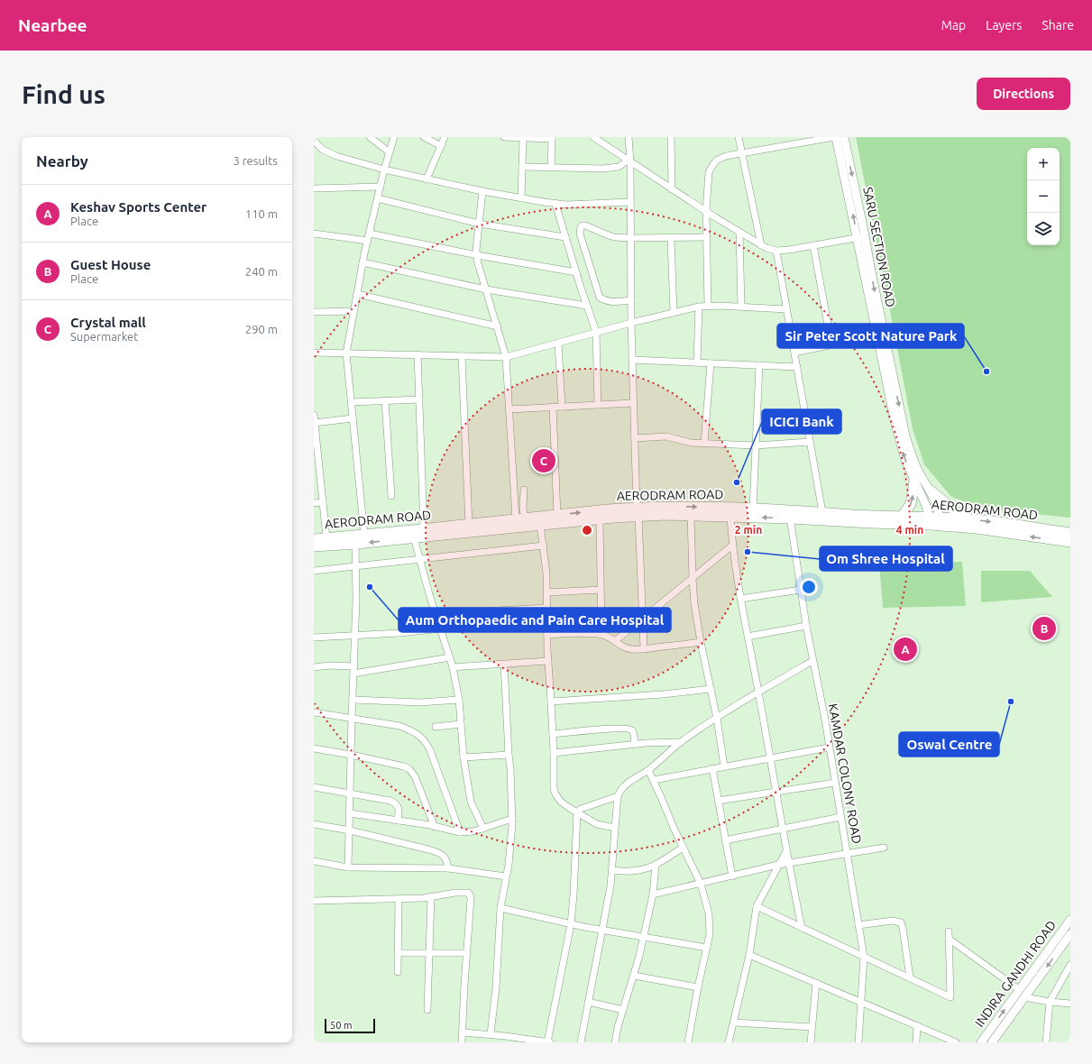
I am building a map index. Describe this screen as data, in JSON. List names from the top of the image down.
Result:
{
  "streets": {
    "main road": ["AERODRAM ROAD"],
    "street": ["SARU SECTION ROAD", "KAMDAR COLONY ROAD", "INDIRA GANDHI ROAD"]
  },
  "crossings": [
    ["SARU SECTION ROAD", "AERODRAM ROAD"],
    ["AERODRAM ROAD", "KAMDAR COLONY ROAD"]
  ],
  "places": [
    "Sir Peter Scott Nature Park",
    "ICICI Bank",
    "Om Shree Hospital",
    "Aum Orthopaedic and Pain Care Hospital",
    "Oswal Centre"
  ],
  "scale_bar": "50 m",
  "page": {
    "header": "Nearbee",
    "nav": ["Map", "Layers", "Share"],
    "buttons": "Directions",
    "title": "Find us",
    "heading": ["Nearby", "3 results"],
    "map_buttons": ["+", "−"],
    "list": [
      {
        "mark": "A",
        "name": "Keshav Sports Center",
        "note": "Place",
        "value": "110 m"
      },
      {
        "mark": "B",
        "name": "Guest House",
        "note": "Place",
        "value": "240 m"
      },
      {
        "mark": "C",
        "name": "Crystal mall",
        "note": "Supermarket",
        "value": "290 m"
      }
    ],
    "pins": ["C", "B", "A"],
    "scale": "50 m"
  },
  "rings": ["2 min", "4 min"]
}
